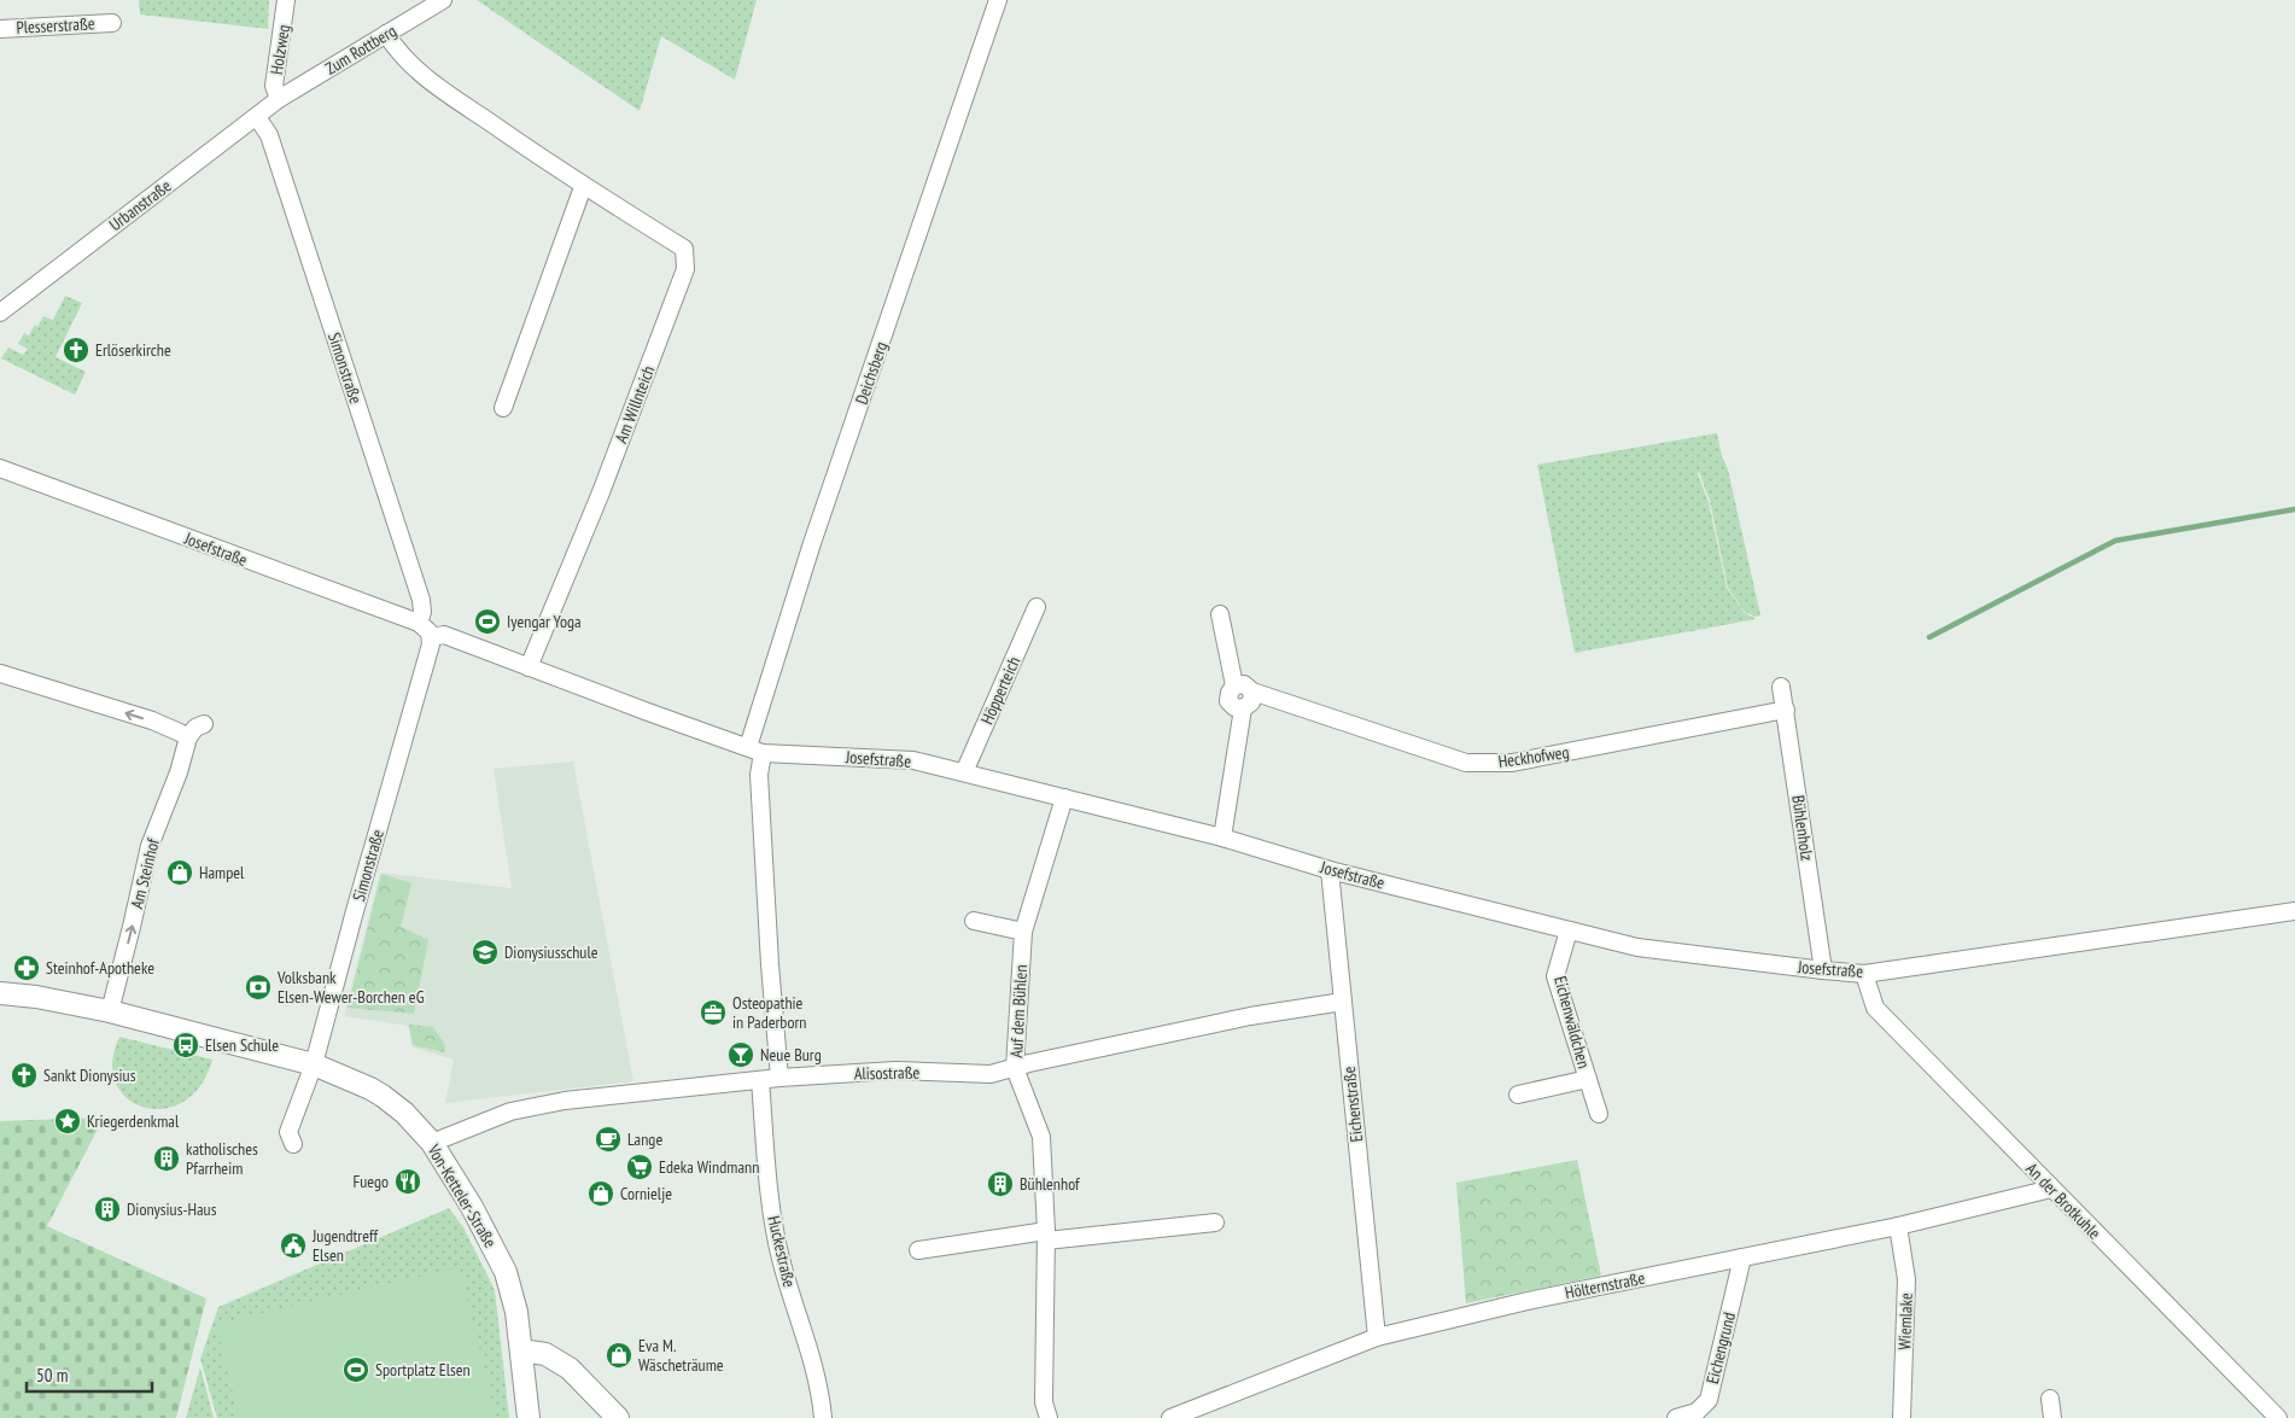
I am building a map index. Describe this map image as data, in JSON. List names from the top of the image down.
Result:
{
  "streets": {
    "street": [
      "Plesserstraße",
      "Holzweg",
      "Zum Rottberg",
      "Urbanstraße",
      "Simonstraße",
      "Deichsberg",
      "Am Willnteich",
      "Josefstraße",
      "Höpperteich",
      "Heckhofweg",
      "Bühlenholz",
      "Am Steinhof",
      "Auf dem Bühlen",
      "Eichenwäldchen",
      "Alisostraße",
      "Eichenstraße",
      "Von-Ketteler-Straße",
      "An der Brotkuhle",
      "Huckestraße",
      "Hölternstraße",
      "Wiemlake",
      "Eichengrund"
    ]
  },
  "crossings": [
    ["Holzweg", "Zum Rottberg"],
    ["Holzweg", "Urbanstraße"],
    ["Zum Rottberg", "Urbanstraße"],
    ["Zum Rottberg", "Am Willnteich"],
    ["Urbanstraße", "Simonstraße"],
    ["Simonstraße", "Josefstraße"],
    ["Simonstraße", "Von-Ketteler-Straße"],
    ["Deichsberg", "Josefstraße"],
    ["Am Willnteich", "Josefstraße"],
    ["Josefstraße", "Höpperteich"],
    ["Josefstraße", "Bühlenholz"],
    ["Josefstraße", "Auf dem Bühlen"],
    ["Josefstraße", "Eichenwäldchen"],
    ["Josefstraße", "Eichenstraße"],
    ["Josefstraße", "An der Brotkuhle"],
    ["Heckhofweg", "Bühlenholz"],
    ["Am Steinhof", "Von-Ketteler-Straße"],
    ["Auf dem Bühlen", "Alisostraße"],
    ["Alisostraße", "Eichenstraße"],
    ["Alisostraße", "Von-Ketteler-Straße"],
    ["Alisostraße", "Huckestraße"],
    ["Eichenstraße", "Hölternstraße"],
    ["An der Brotkuhle", "Hölternstraße"],
    ["Hölternstraße", "Wiemlake"],
    ["Hölternstraße", "Eichengrund"]
  ],
  "one_way": ["Am Steinhof"],
  "places": {
    "church": ["Erlöserkirche", "Sankt Dionysius"],
    "sports": ["Iyengar Yoga", "Sportplatz Elsen"],
    "shop": ["Hampel", "Cornielje", "Eva M. Wäscheträume"],
    "school or university": ["Dionysiusschule"],
    "pharmacy": ["Steinhof-Apotheke"],
    "bank": ["Volksbank Elsen-Wewer-Borchen eG"],
    "office": ["Osteopathie in Paderborn"],
    "bus stop": ["Elsen Schule"],
    "bar": ["Neue Burg"],
    "place": ["Kriegerdenkmal"],
    "cafe": ["Lange"],
    "building": ["katholisches Pfarrheim", "Bühlenhof", "Dionysius-Haus"],
    "supermarket": ["Edeka Windmann"],
    "restaurant": ["Fuego"],
    "public building": ["Jugendtreff Elsen"]
  },
  "scale_bar": "50 m"
}
